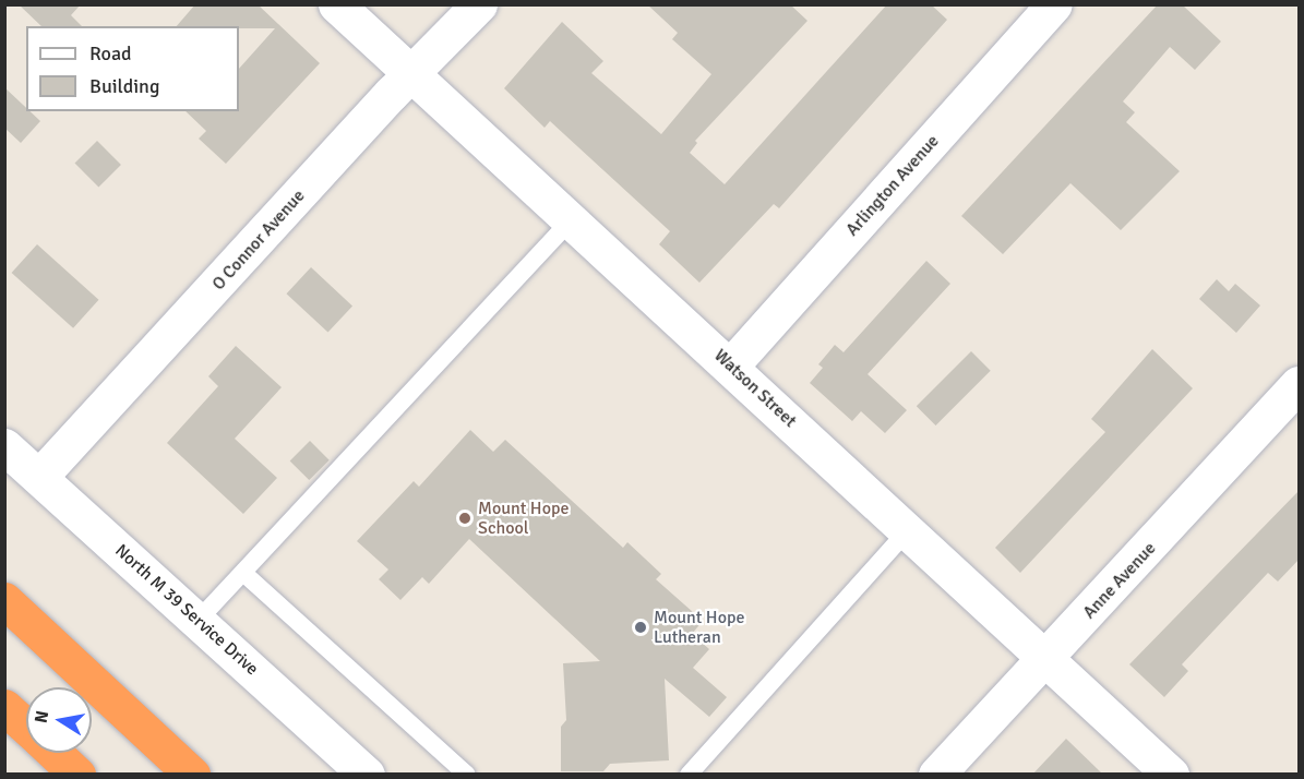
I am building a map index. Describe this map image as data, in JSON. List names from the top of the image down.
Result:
{
  "streets": {
    "street": [
      "Arlington Avenue",
      "O Connor Avenue",
      "Watson Street",
      "Anne Avenue",
      "North M 39 Service Drive"
    ]
  },
  "crossings": [
    ["Arlington Avenue", "Watson Street"],
    ["O Connor Avenue", "Watson Street"],
    ["O Connor Avenue", "North M 39 Service Drive"],
    ["Watson Street", "Anne Avenue"]
  ],
  "places": ["Mount Hope School", "Mount Hope Lutheran"],
  "legend": ["Road", "Building"],
  "north": "left"
}
